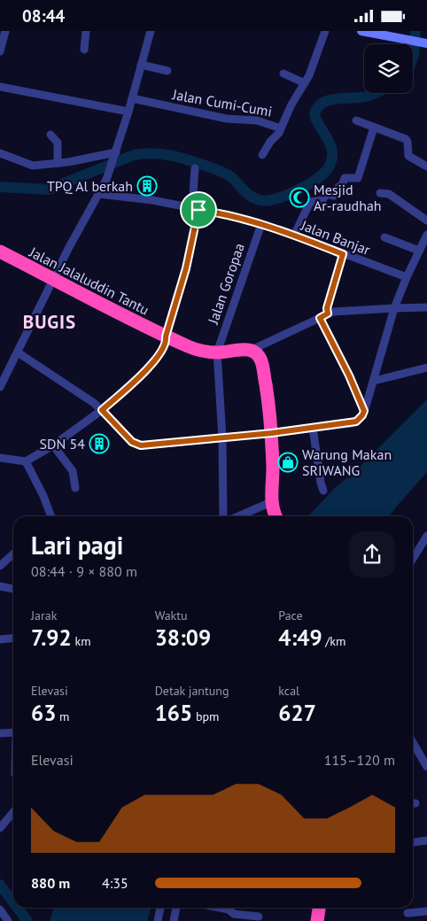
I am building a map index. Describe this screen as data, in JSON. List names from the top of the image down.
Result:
{
  "streets": {
    "highway": ["Jalan Jalaluddin Tantu"],
    "street": ["Jalan Cumi-Cumi", "Jalan Banjar", "Jalan Goropaa"]
  },
  "crossings": [
    ["Jalan Banjar", "Jalan Goropaa"],
    ["Jalan Jalaluddin Tantu", "Jalan Goropaa"]
  ],
  "districts": ["BUGIS"],
  "places": {
    "building": ["TPQ Al berkah", "SDN 54"],
    "mosque": ["Mesjid Ar-raudhah"],
    "shop": ["Warung Makan SRIWANG"]
  },
  "page": {
    "status": "08:44",
    "heading": ["Lari pagi", "08:44 · 9 × 880 m"],
    "stats": [
      ["Jarak", "7.92 km"],
      ["Waktu", "38:09"],
      ["Pace", "4:49 /km"],
      ["Elevasi", "63 m"],
      ["Detak jantung", "165 bpm"],
      ["kcal", "627"]
    ],
    "chart": ["Elevasi", "115–120 m"],
    "list": [
      {
        "name": "880 m",
        "note": "4:35"
      }
    ]
  }
}
